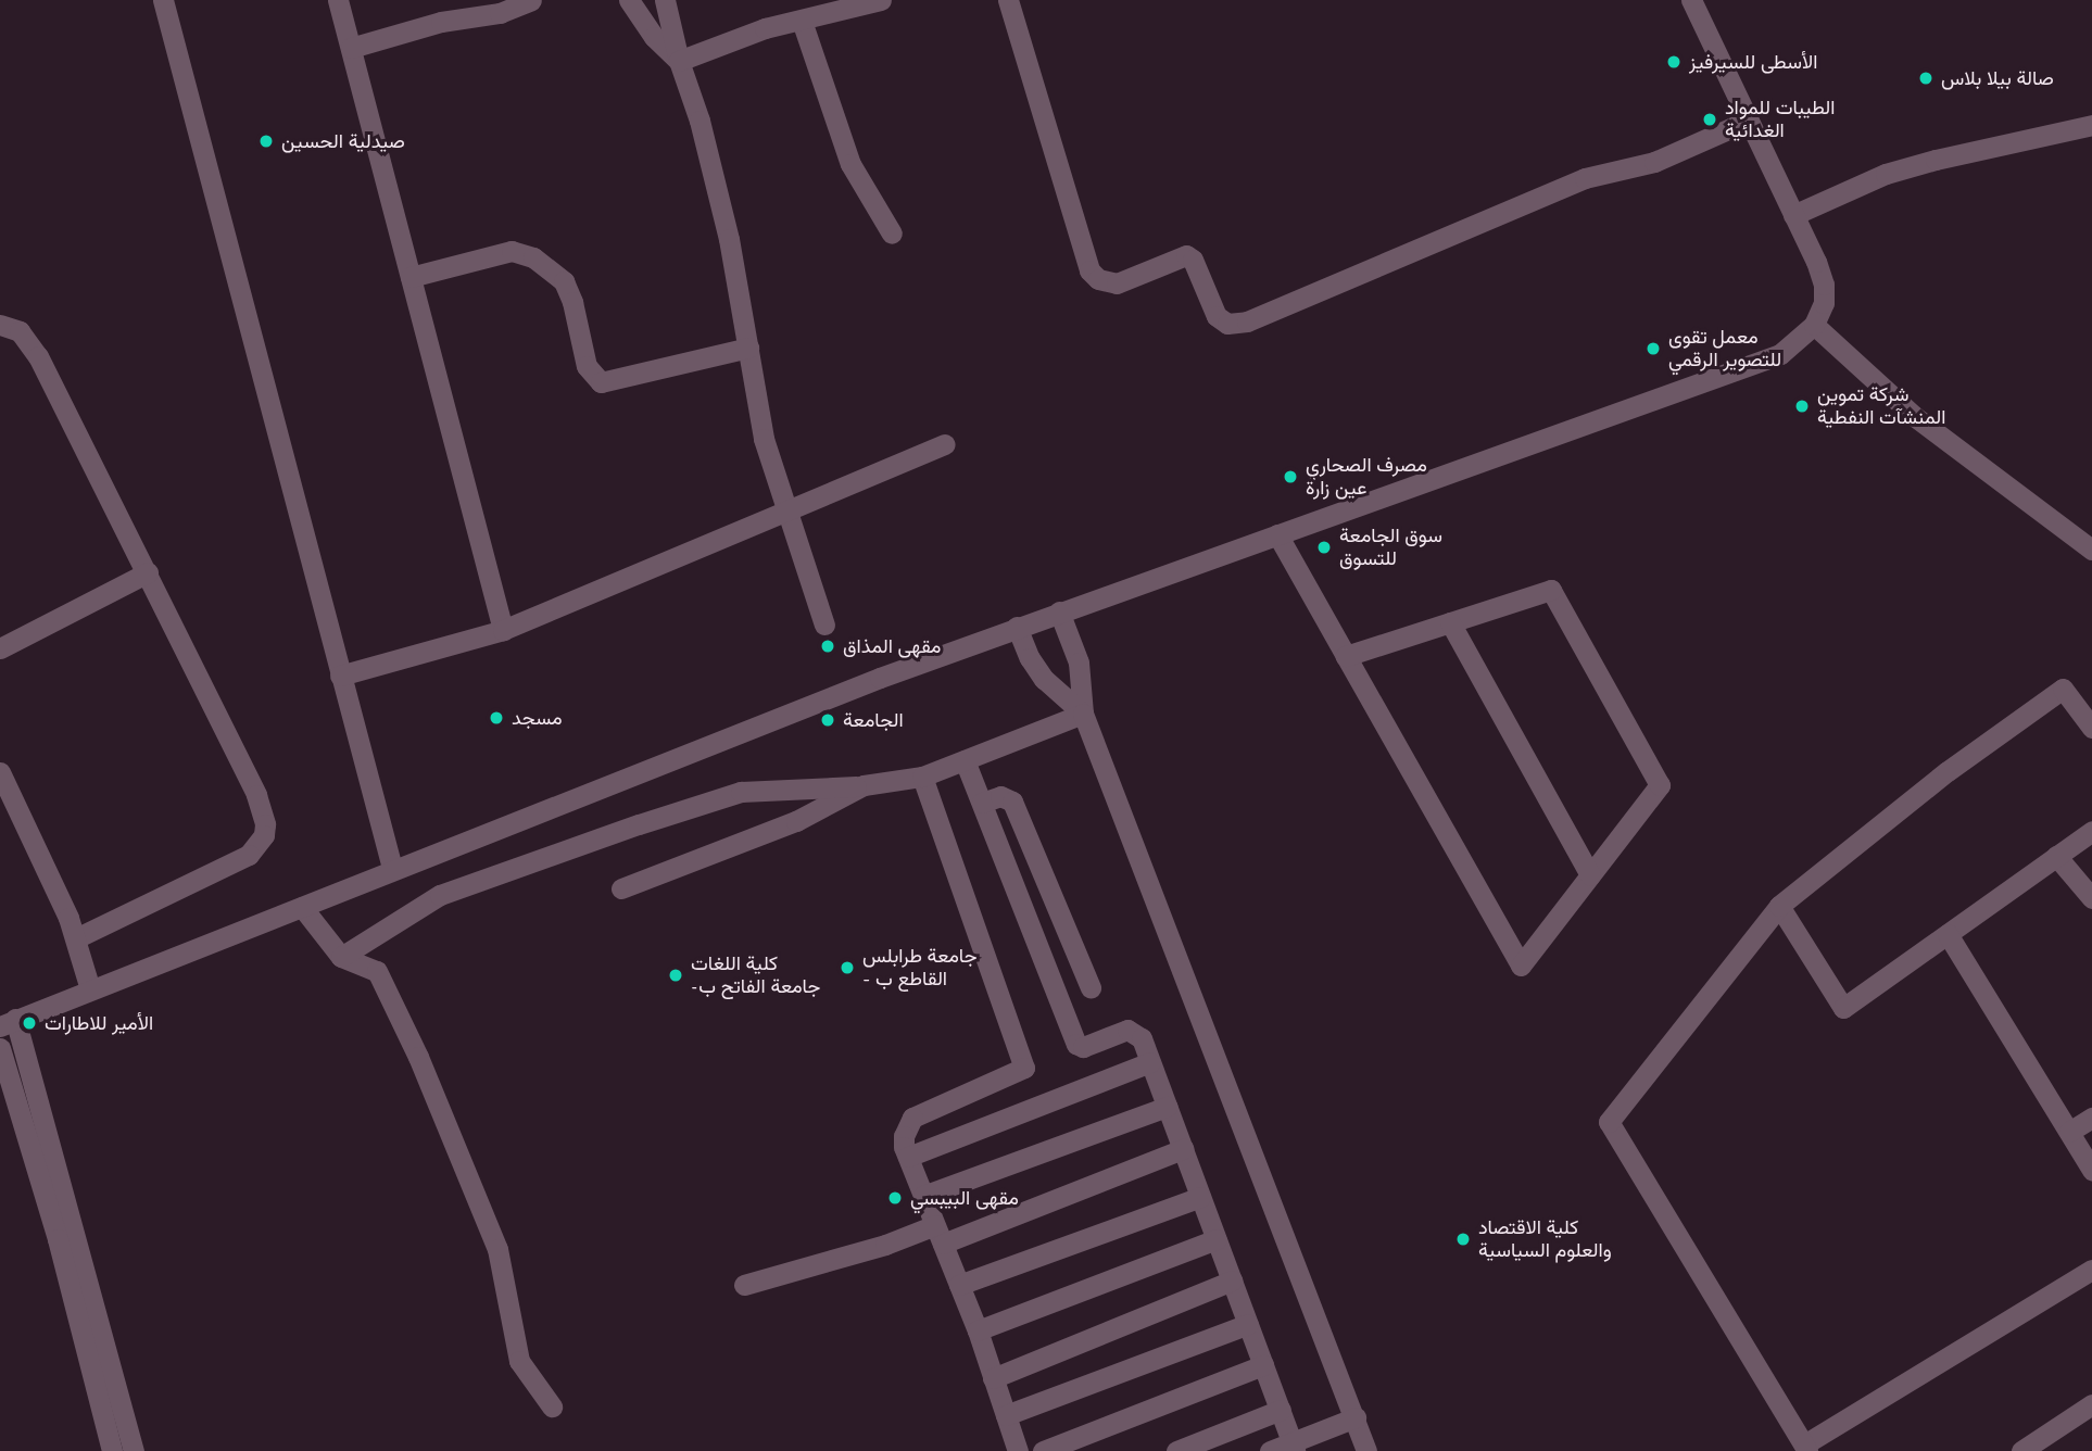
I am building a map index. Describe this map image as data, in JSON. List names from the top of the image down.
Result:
{
  "places": [
    "الأسطى للسيرفيز",
    "صالة بيلا بلاس",
    "الطيبات للمواد الغدائية",
    "صيدلية الحسين",
    "معمل تقوى للتصوير الرقمي",
    "شركة تموين المنشآت النفطية",
    "مصرف الصحاري عين زارة",
    "سوق الجامعة للتسوق",
    "مقهى المذاق",
    "مسجد",
    "الجامعة",
    "جامعة طرابلس - القاطع ب",
    "كلية اللغات -جامعة الفاتح ب",
    "الأمير للاطارات",
    "مقهى البيبسي",
    "كلية الاقتصاد والعلوم السياسية"
  ]
}
